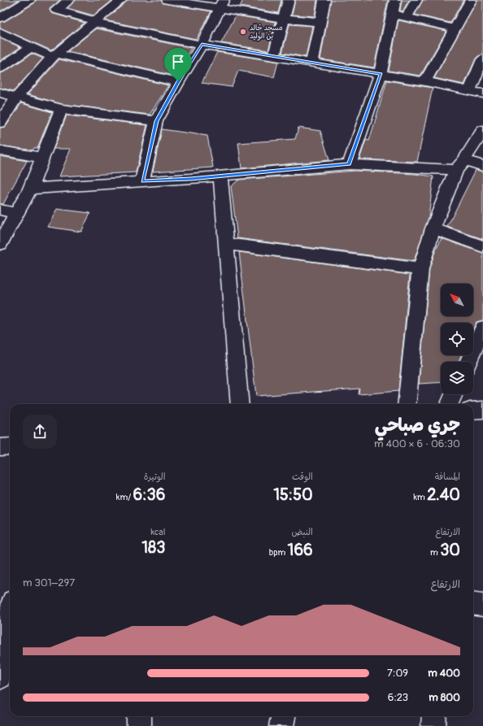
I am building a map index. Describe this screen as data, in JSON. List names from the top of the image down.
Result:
{
  "places": ["مسجد خالد بن الوليد"],
  "north": "top left",
  "page": {
    "heading": ["جري صباحي", "06:30 · 6 × 400 m"],
    "stats": [
      ["المسافة", "2.40 km"],
      ["الوقت", "15:50"],
      ["الوتيرة", "6:36 /km"],
      ["الارتفاع", "30 m"],
      ["النبض", "166 bpm"],
      ["kcal", "183"]
    ],
    "chart": ["الارتفاع", "297–301 m"],
    "list": [
      {
        "name": "400 m",
        "note": "7:09"
      },
      {
        "name": "800 m",
        "note": "6:23"
      }
    ]
  }
}
